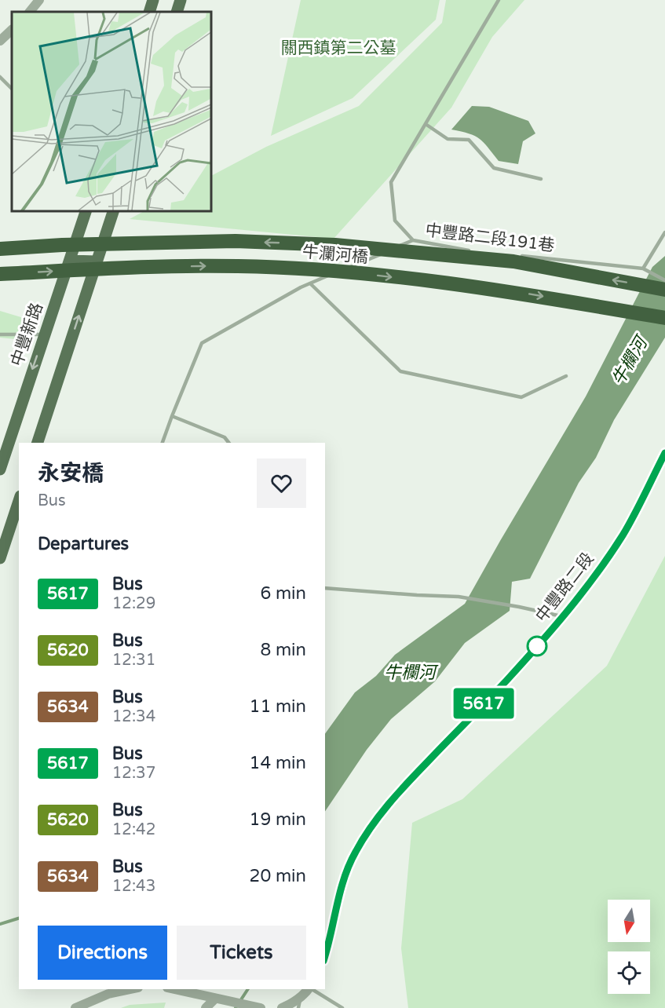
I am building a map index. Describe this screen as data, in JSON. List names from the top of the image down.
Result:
{
  "streets": {
    "highway": ["牛瀾河橋"],
    "main road": ["中豐新路"],
    "street": ["中豐路二段"],
    "lane": ["中豐路二段191巷"]
  },
  "water": ["牛欄河"],
  "parks": ["關西鎮第二公墓"],
  "lines": ["bus line 5617"],
  "north": "bottom",
  "page": {
    "on_map": "5617",
    "heading": [
      ["永安橋", "Bus"],
      "Departures"
    ],
    "list": [
      {
        "mark": "5617",
        "name": "Bus",
        "note": "12:29",
        "value": "6 min"
      },
      {
        "mark": "5620",
        "name": "Bus",
        "note": "12:31",
        "value": "8 min"
      },
      {
        "mark": "5634",
        "name": "Bus",
        "note": "12:34",
        "value": "11 min"
      },
      {
        "mark": "5617",
        "name": "Bus",
        "note": "12:37",
        "value": "14 min"
      },
      {
        "mark": "5620",
        "name": "Bus",
        "note": "12:42",
        "value": "19 min"
      },
      {
        "mark": "5634",
        "name": "Bus",
        "note": "12:43",
        "value": "20 min"
      }
    ],
    "buttons": ["Directions", "Tickets"]
  }
}
